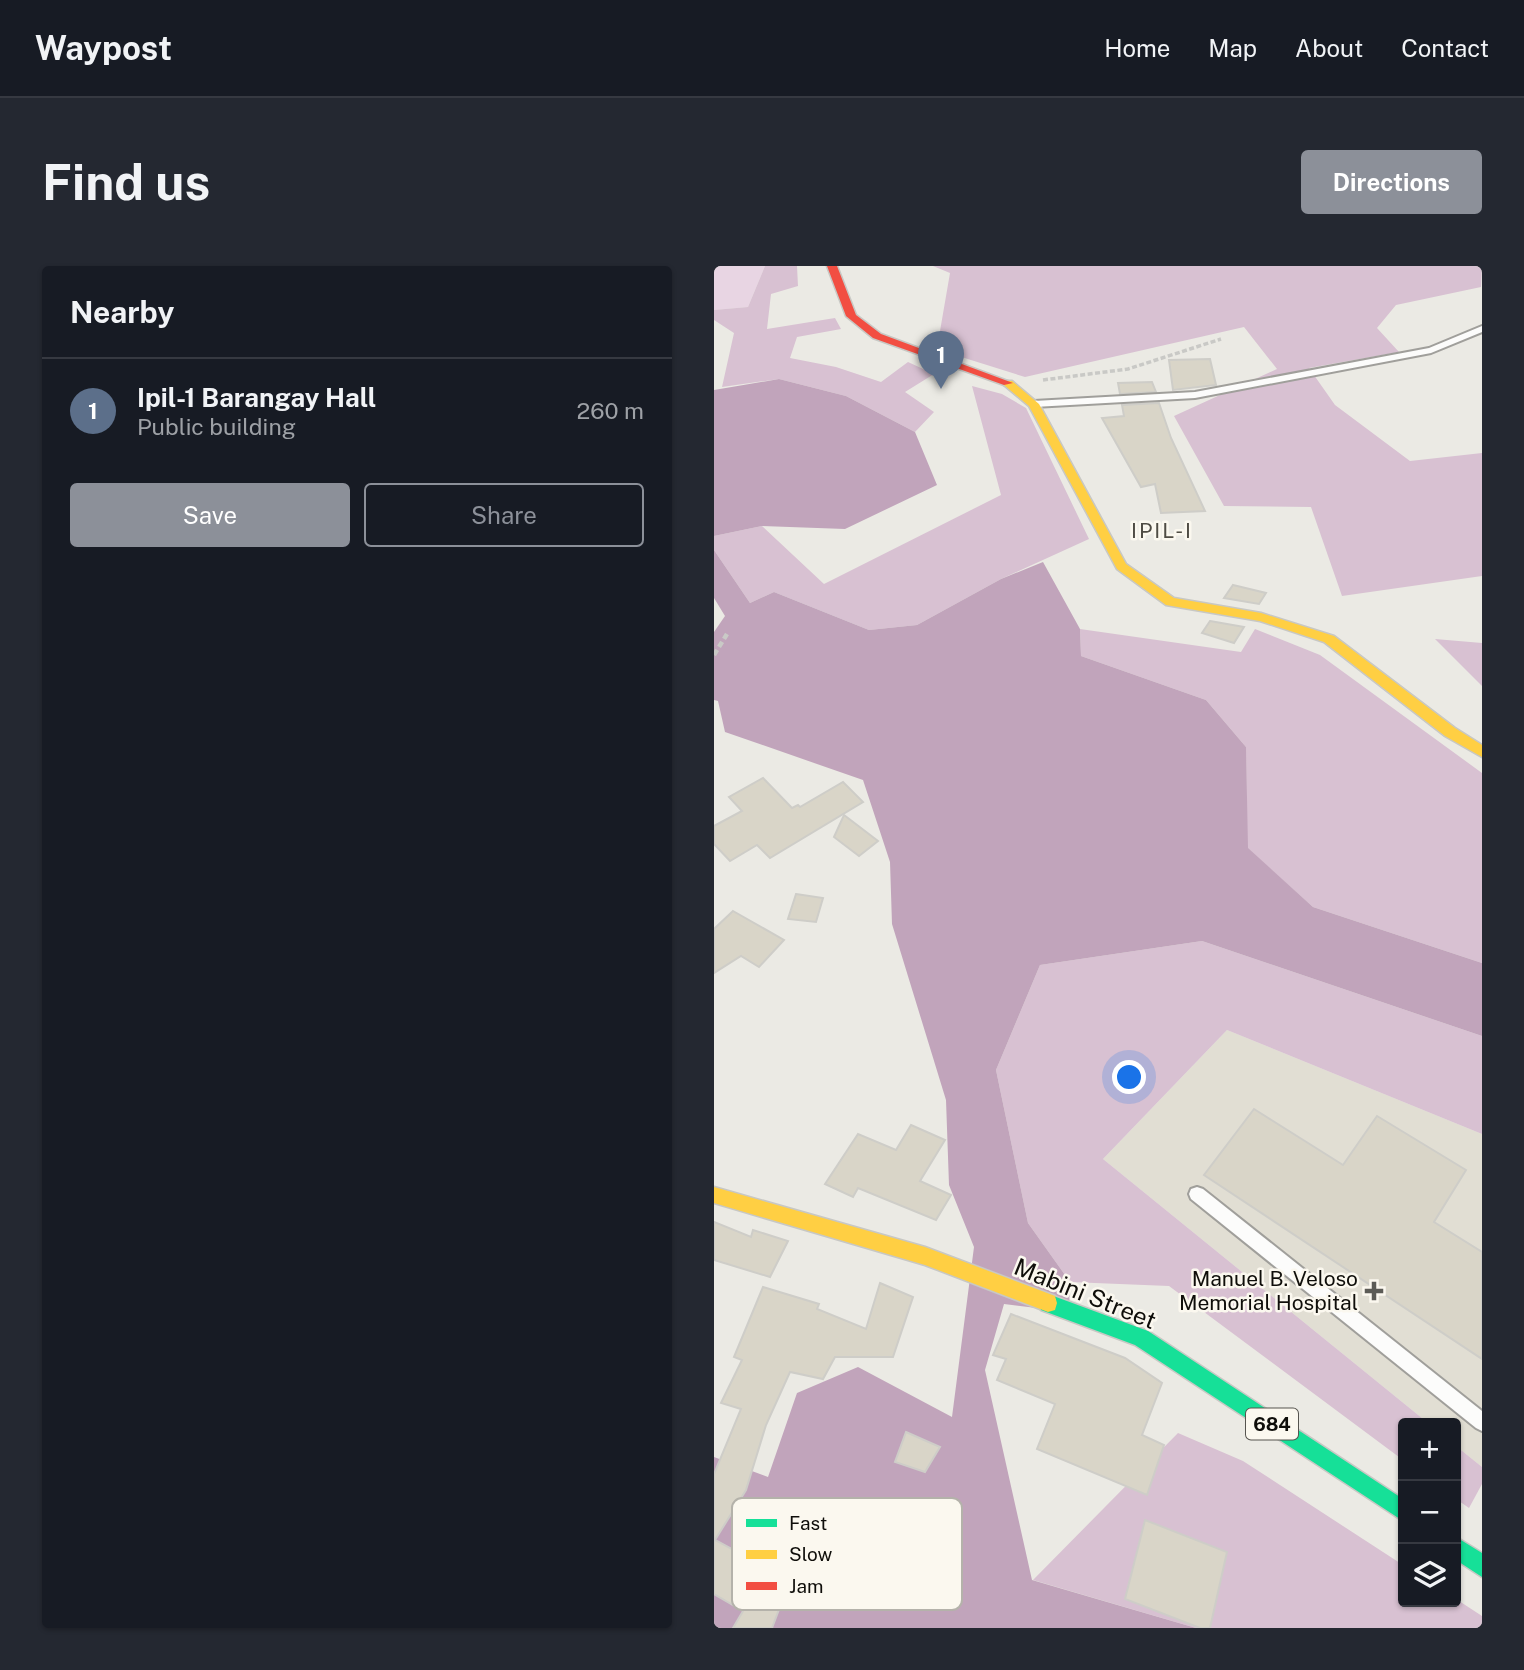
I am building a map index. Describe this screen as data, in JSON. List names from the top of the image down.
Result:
{
  "streets": {
    "main road": ["Mabini Street", "684"]
  },
  "districts": ["IPIL-I"],
  "places": {
    "health": ["Manuel B. Veloso Memorial Hospital"]
  },
  "legend": ["Fast", "Slow", "Jam"],
  "page": {
    "header": "Waypost",
    "nav": [
      "Home",
      "Map",
      "About",
      "Contact"
    ],
    "buttons": [
      "Directions",
      ["Save", "Share"]
    ],
    "title": "Find us",
    "heading": "Nearby",
    "pins": "1",
    "list": [
      {
        "mark": "1",
        "name": "Ipil-1 Barangay Hall",
        "note": "Public building",
        "value": "260 m"
      }
    ],
    "map_buttons": ["+", "−"]
  }
}
